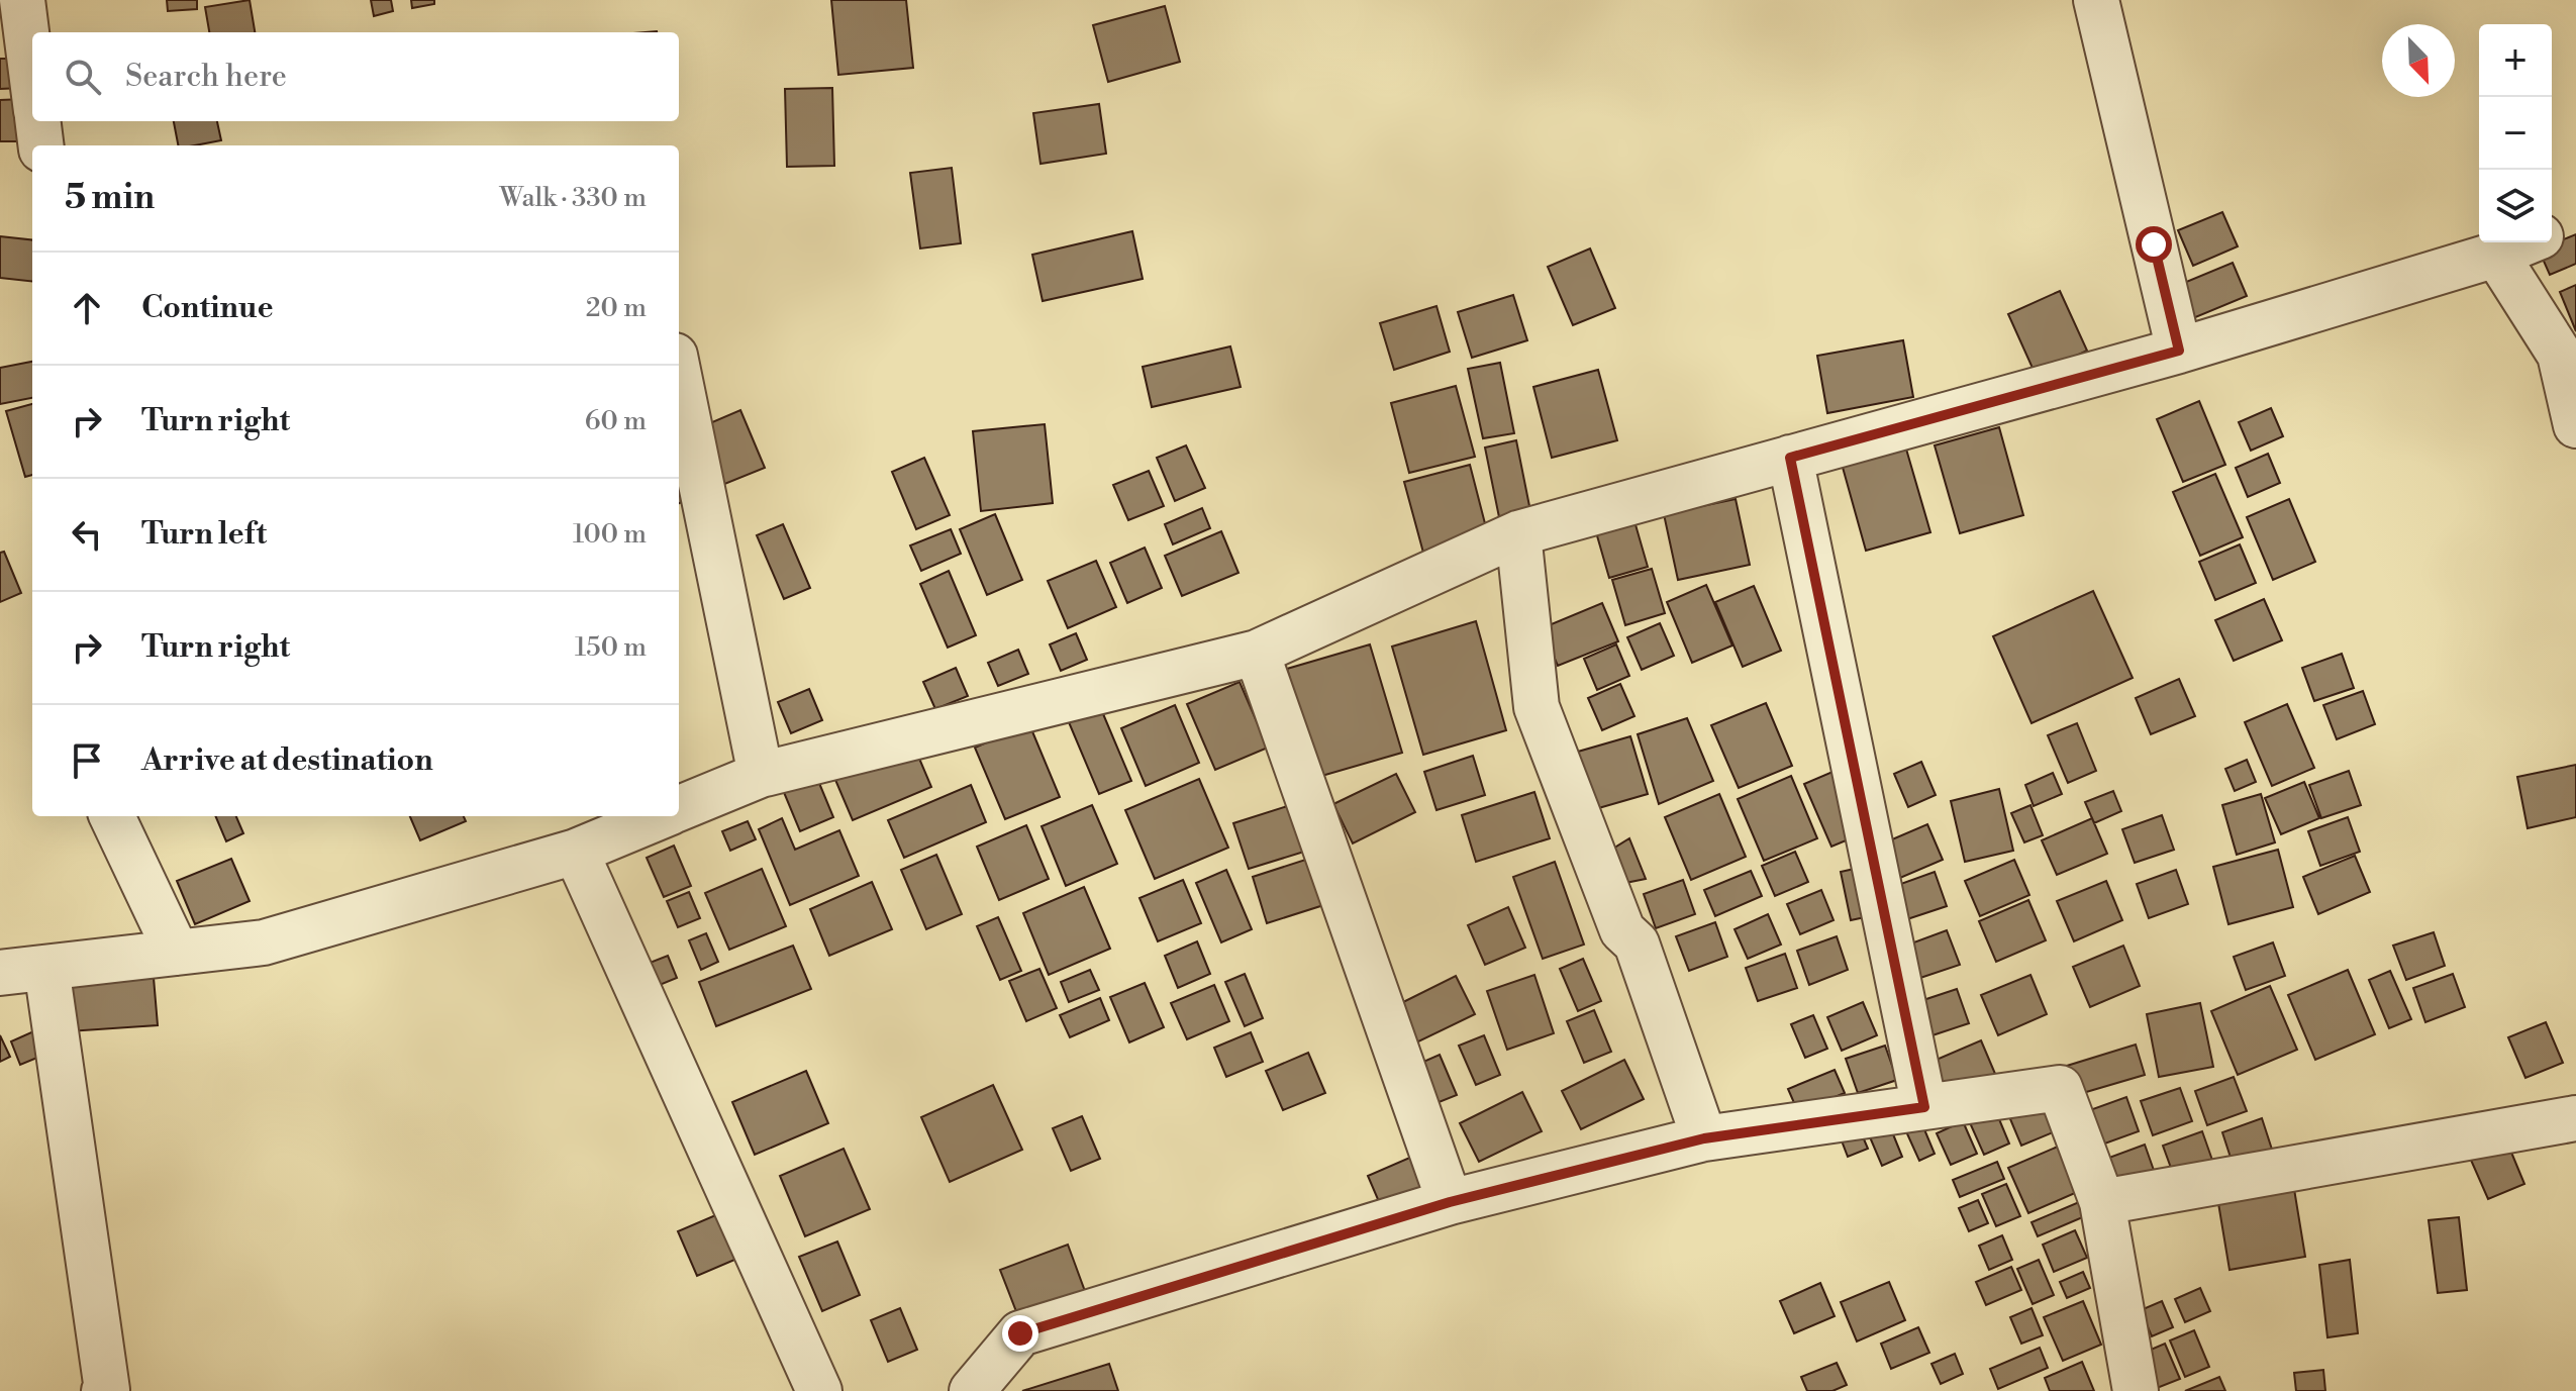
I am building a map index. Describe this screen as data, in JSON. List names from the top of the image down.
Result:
{
  "north": "bottom right",
  "page": {
    "map_buttons": ["+", "−"],
    "search": "Search here",
    "heading": ["5 min", "Walk · 330 m"],
    "list": [
      ["Continue", "20 m"],
      ["Turn right", "60 m"],
      ["Turn left", "100 m"],
      ["Turn right", "150 m"],
      "Arrive at destination"
    ]
  }
}
